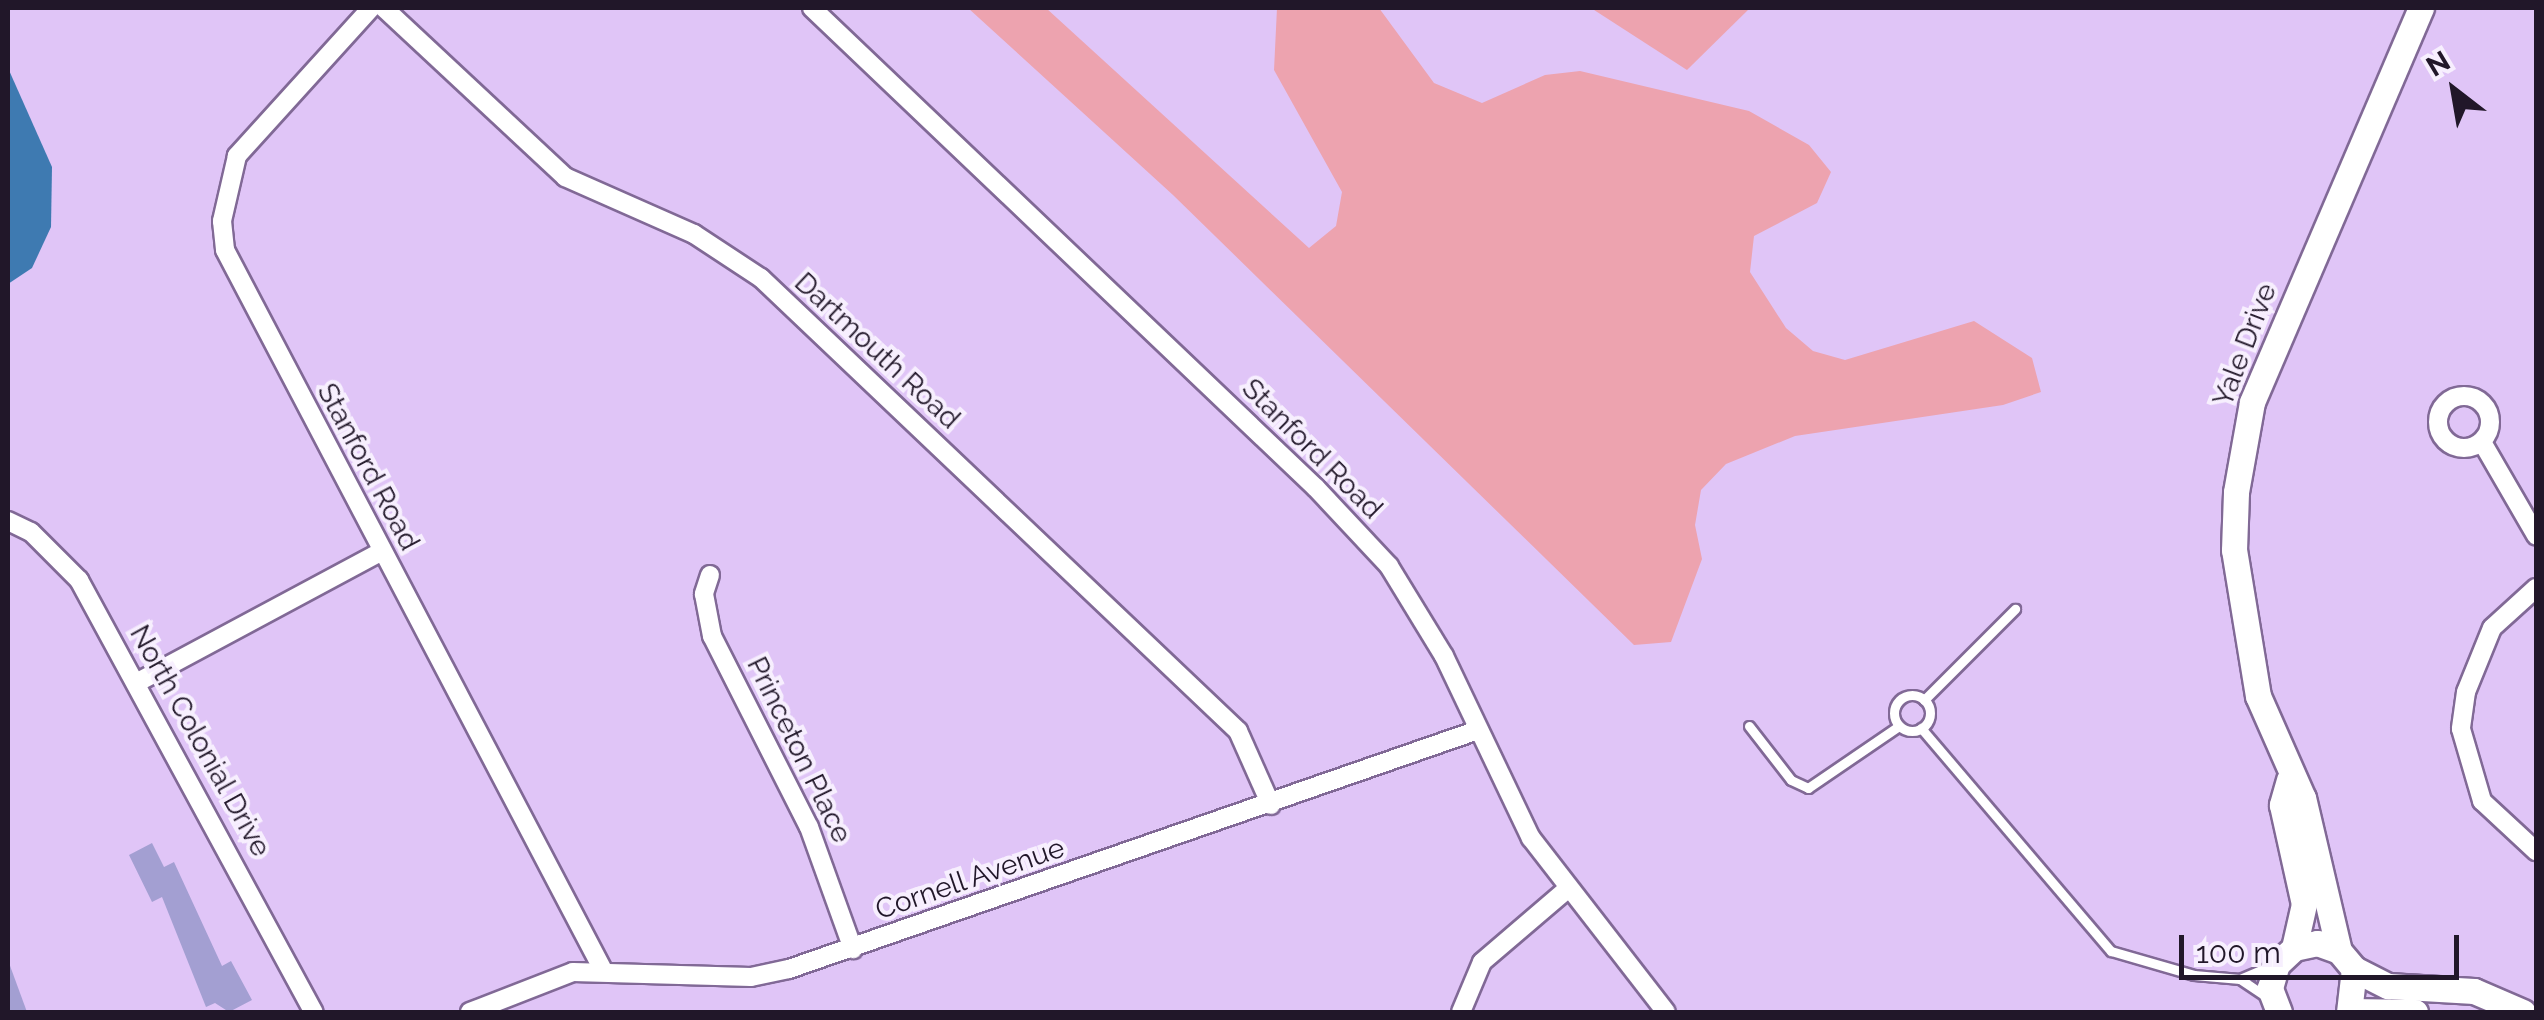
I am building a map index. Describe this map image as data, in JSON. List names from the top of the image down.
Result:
{
  "streets": {
    "street": [
      "Yale Drive",
      "Dartmouth Road",
      "Stanford Road",
      "North Colonial Drive",
      "Princeton Place",
      "Cornell Avenue"
    ]
  },
  "crossings": [
    ["Dartmouth Road", "Cornell Avenue"],
    ["Stanford Road", "Cornell Avenue"],
    ["Princeton Place", "Cornell Avenue"]
  ],
  "scale_bar": "100 m",
  "north": "top left"
}
